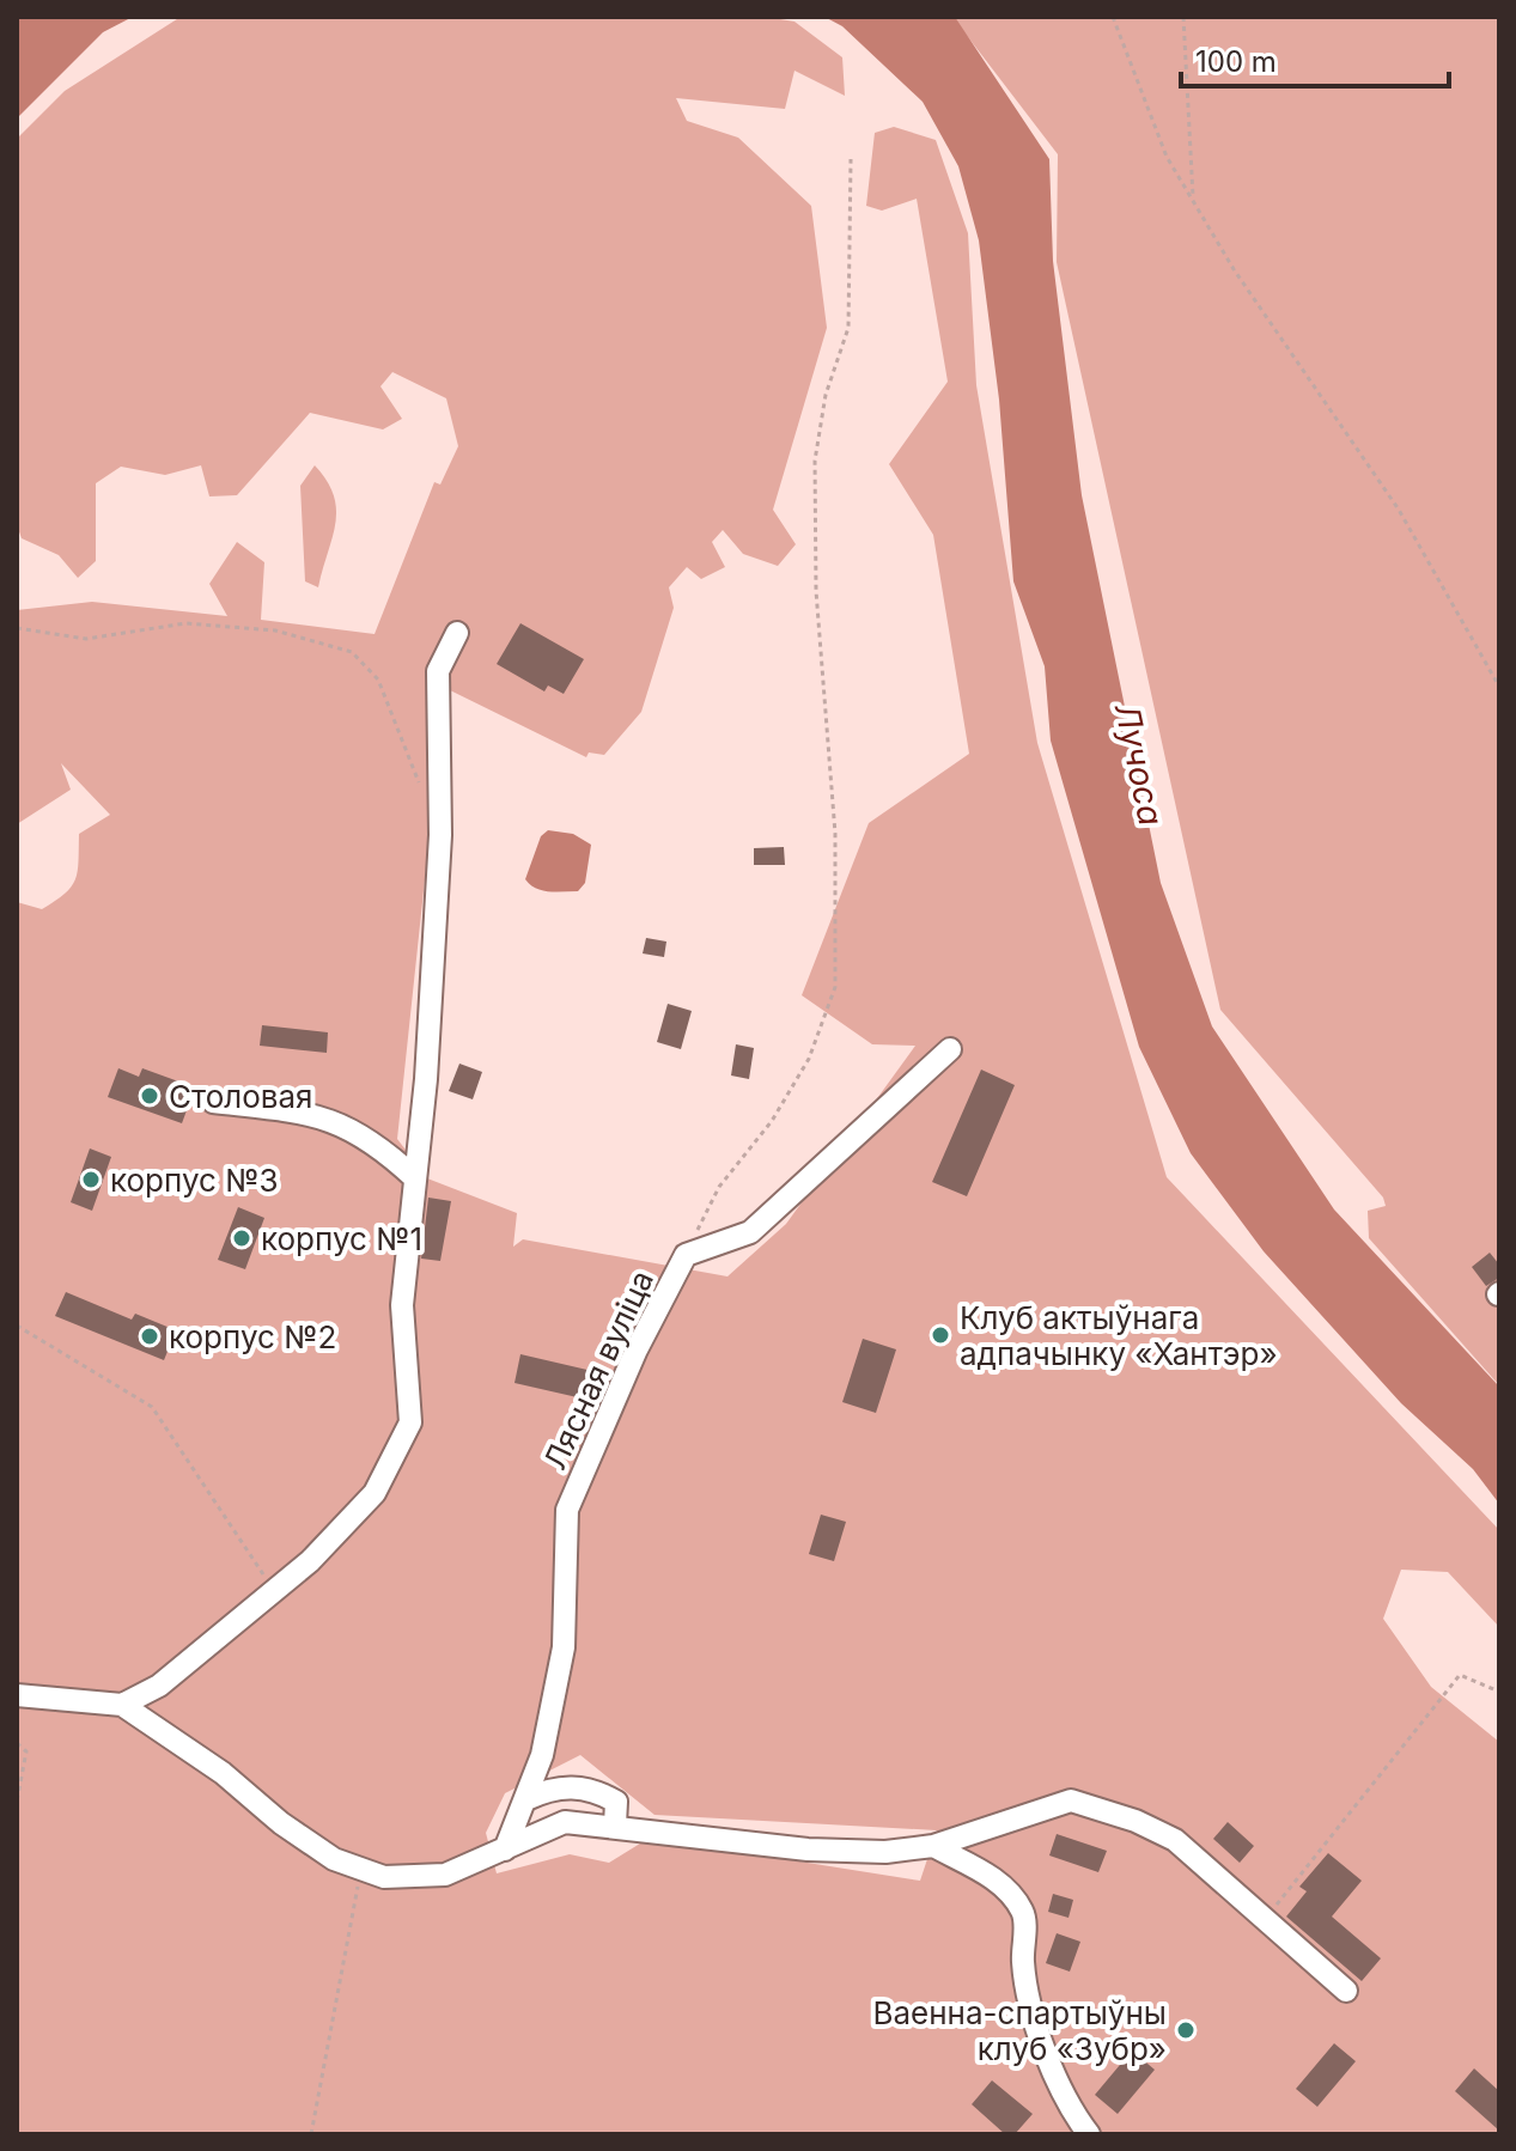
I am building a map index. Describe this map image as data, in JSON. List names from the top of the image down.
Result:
{
  "streets": {
    "street": ["Лясная вуліца"]
  },
  "water": ["Лучоса"],
  "places": [
    "Столовая",
    "корпус №3",
    "корпус №1",
    "Клуб актыўнага адпачынку «Хантэр»",
    "корпус №2",
    "Ваенна-спартыўны клуб «Зубр»"
  ],
  "scale_bar": "100 m"
}
